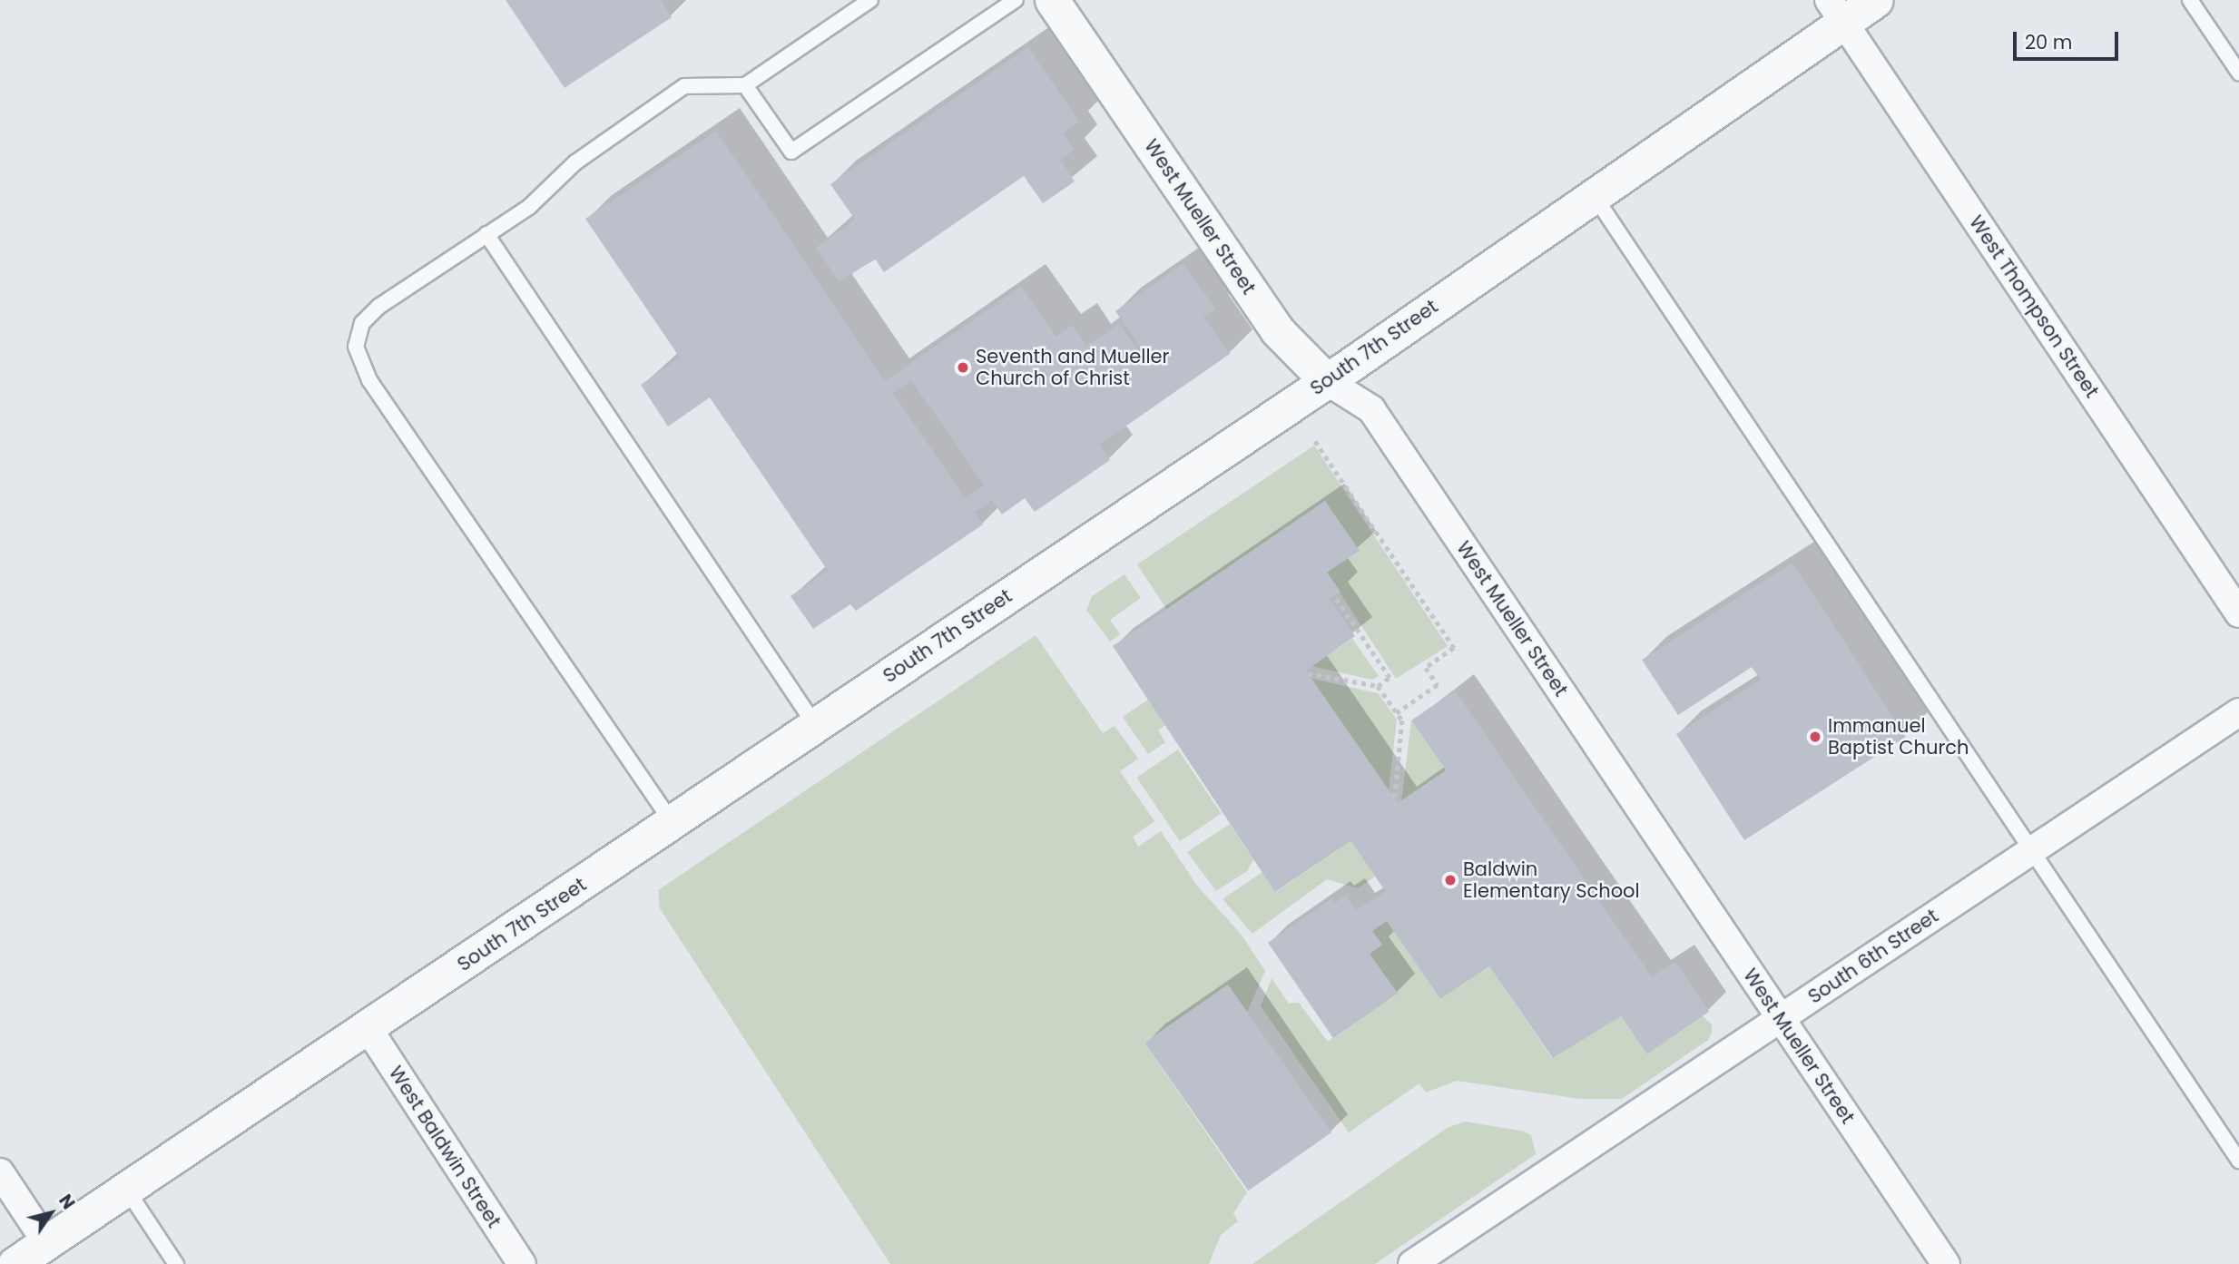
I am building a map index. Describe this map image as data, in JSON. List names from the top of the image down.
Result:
{
  "streets": {
    "street": [
      "West Mueller Street",
      "West Thompson Street",
      "South 7th Street",
      "South 6th Street",
      "West Baldwin Street"
    ]
  },
  "crossings": [
    ["West Mueller Street", "South 7th Street"],
    ["West Mueller Street", "South 6th Street"],
    ["West Thompson Street", "South 7th Street"],
    ["South 7th Street", "West Baldwin Street"]
  ],
  "places": ["Seventh and Mueller Church of Christ", "Immanuel Baptist Church", "Baldwin Elementary School"],
  "scale_bar": "20 m",
  "north": "top right"
}
